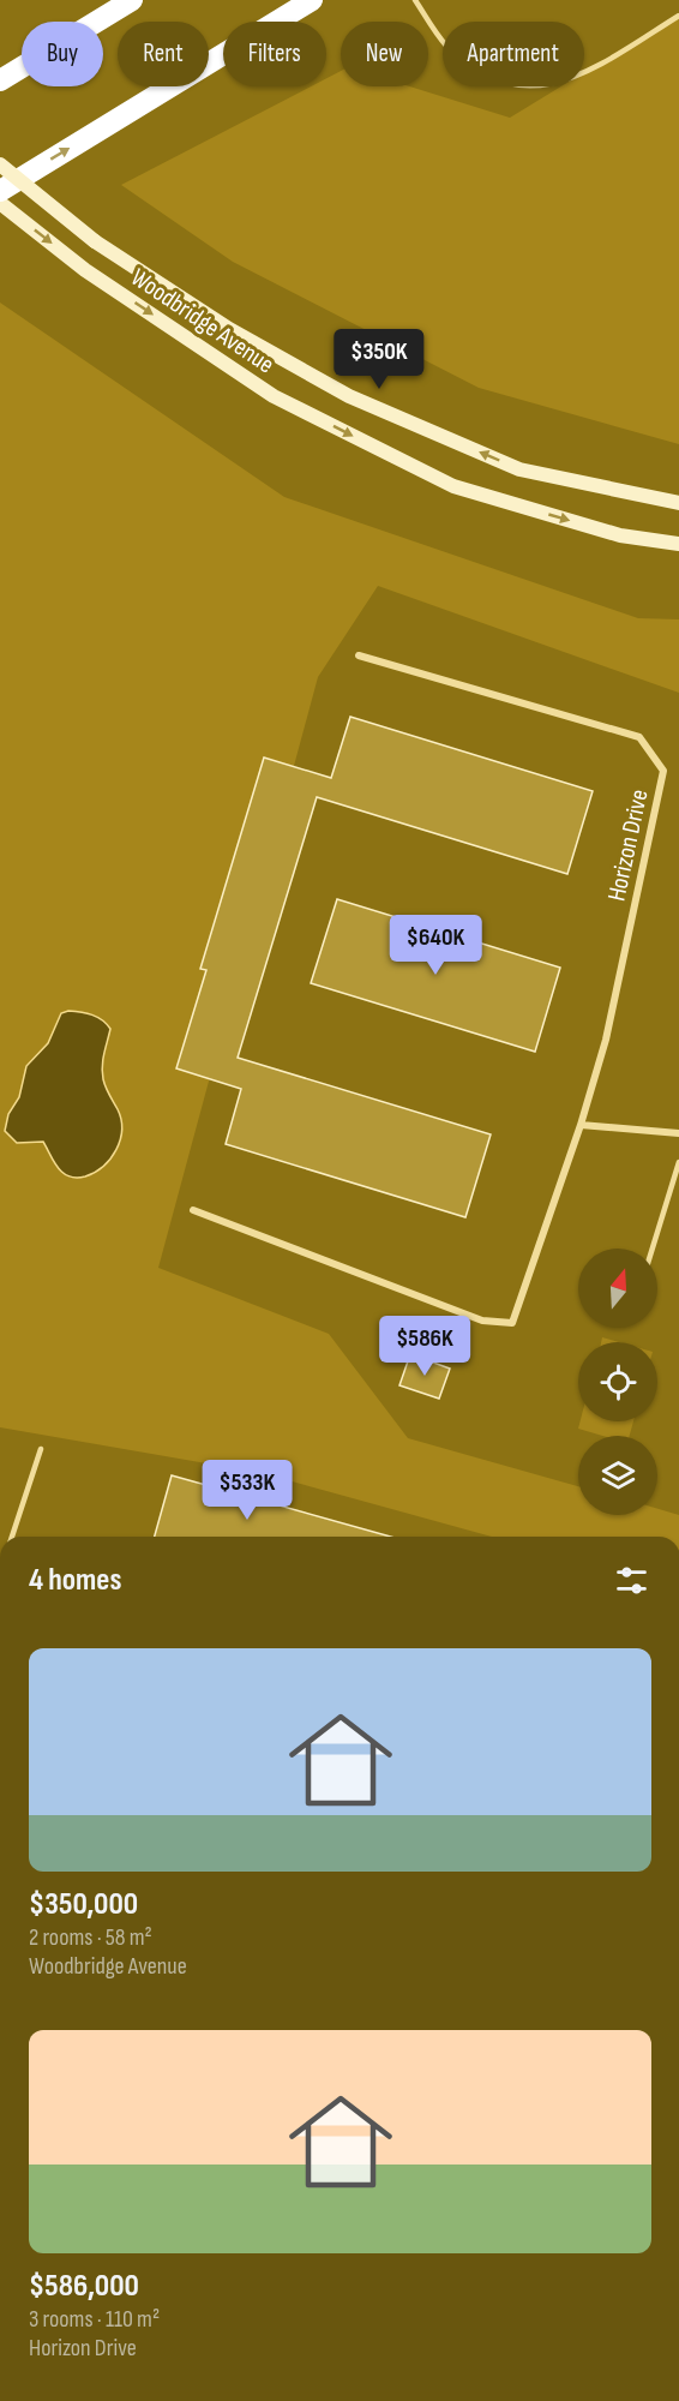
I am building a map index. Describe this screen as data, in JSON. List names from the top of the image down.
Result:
{
  "streets": {
    "main road": ["Woodbridge Avenue"],
    "street": ["Horizon Drive"]
  },
  "north": "top",
  "page": {
    "chip": [
      "Buy",
      "Rent",
      "Filters",
      "New",
      "Apartment"
    ],
    "price": [
      "$350K",
      "$640K",
      "$586K",
      "$533K"
    ],
    "heading": "4 homes",
    "list": [
      {
        "name": "$350,000",
        "note": "2 rooms · 58 m² · Woodbridge Avenue"
      },
      {
        "name": "$586,000",
        "note": "3 rooms · 110 m² · Horizon Drive"
      }
    ]
  }
}
